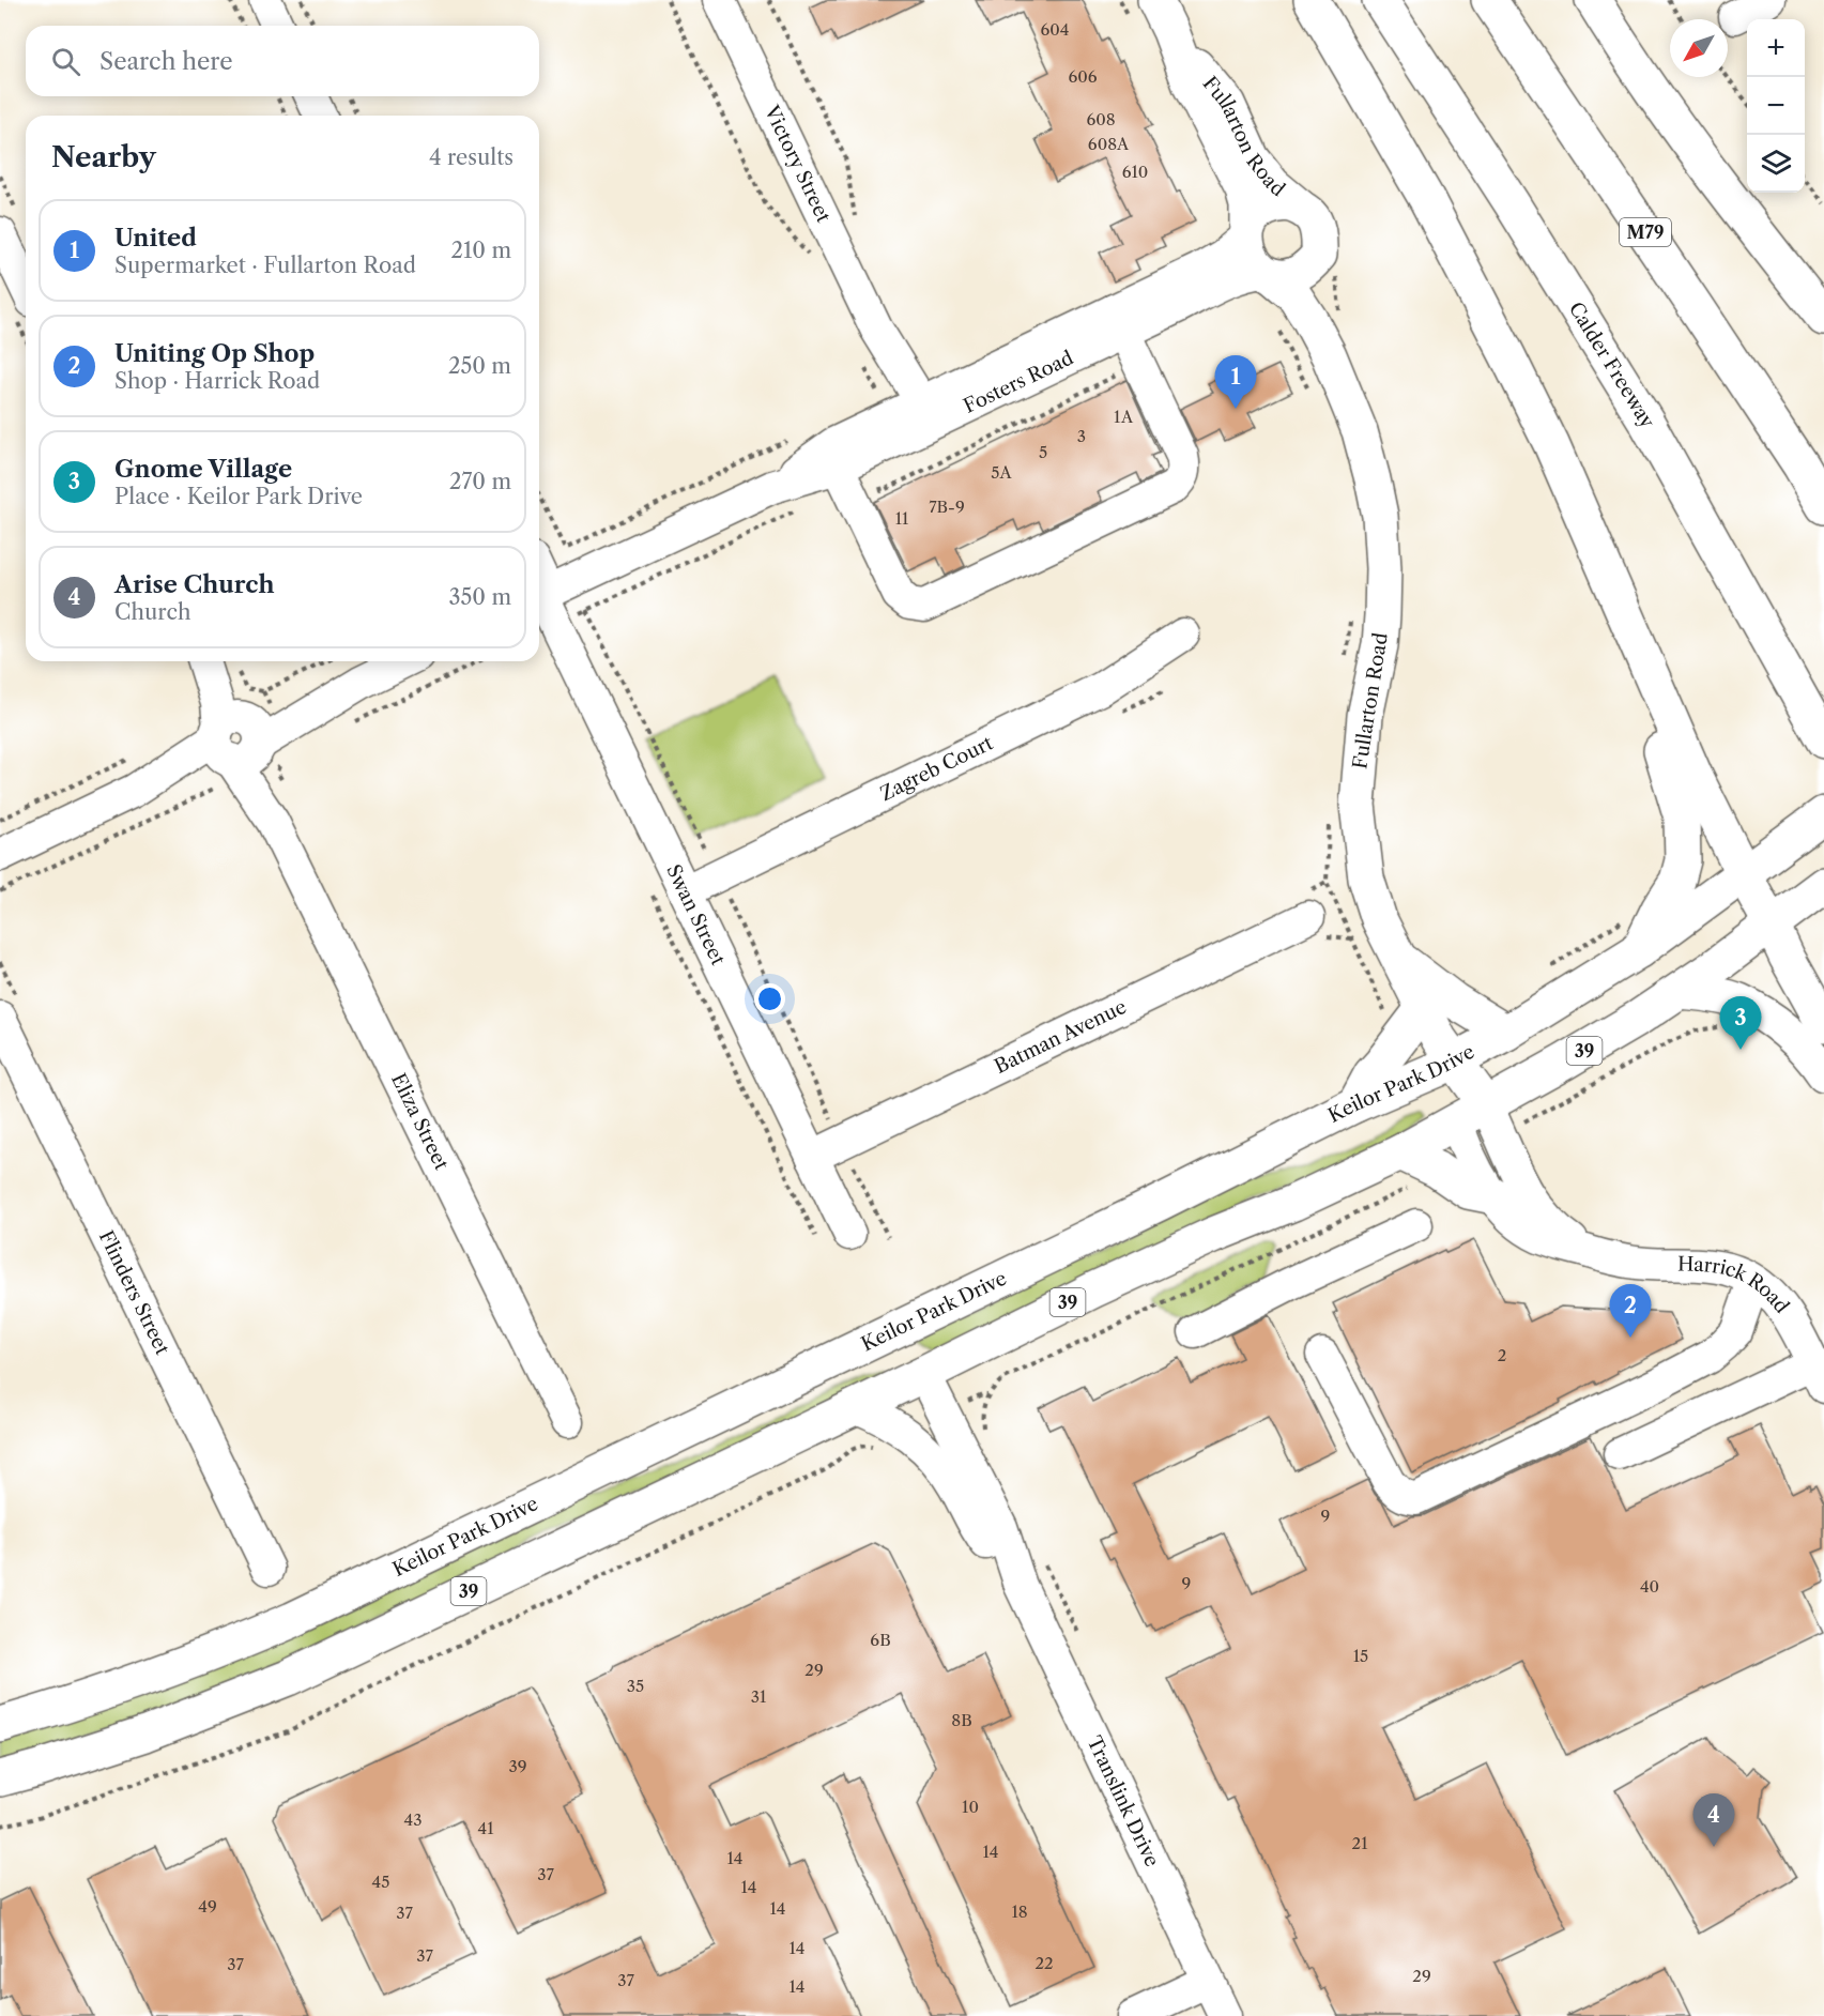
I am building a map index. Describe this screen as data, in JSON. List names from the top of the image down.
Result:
{
  "streets": {
    "main road": [
      "Fullarton Road",
      "M79",
      "Calder Freeway",
      "39",
      "Keilor Park Drive"
    ],
    "street": [
      "Victory Street",
      "Fosters Road",
      "Zagreb Court",
      "Swan Street",
      "Batman Avenue",
      "Eliza Street",
      "Harrick Road",
      "Flinders Street",
      "Translink Drive"
    ]
  },
  "crossings": [
    ["Fullarton Road", "Fosters Road"],
    ["Fullarton Road", "39"],
    ["Fullarton Road", "Keilor Park Drive"],
    ["Fullarton Road", "Harrick Road"],
    ["Victory Street", "Fosters Road"],
    ["Fosters Road", "Swan Street"],
    ["Zagreb Court", "Swan Street"],
    ["Swan Street", "Batman Avenue"],
    ["39", "Harrick Road"],
    ["39", "Translink Drive"]
  ],
  "house_numbers": [
    "604",
    "606",
    "608",
    "608A",
    "610",
    "1A",
    "3",
    "5",
    "5A",
    "7B-9",
    "11",
    "2",
    "9",
    "9",
    "40",
    "6B",
    "15",
    "29",
    "35",
    "31",
    "8B",
    "39",
    "10",
    "43",
    "41",
    "21",
    "14",
    "14",
    "37",
    "45",
    "14",
    "49",
    "14",
    "18",
    "37",
    "14",
    "37",
    "22",
    "37",
    "29",
    "37",
    "14"
  ],
  "north": "bottom left",
  "page": {
    "map_buttons": ["+", "−"],
    "search": "Search here",
    "heading": ["Nearby", "4 results"],
    "list": [
      {
        "mark": "1",
        "name": "United",
        "note": "Supermarket · Fullarton Road",
        "value": "210 m"
      },
      {
        "mark": "2",
        "name": "Uniting Op Shop",
        "note": "Shop · Harrick Road",
        "value": "250 m"
      },
      {
        "mark": "3",
        "name": "Gnome Village",
        "note": "Place · Keilor Park Drive",
        "value": "270 m"
      },
      {
        "mark": "4",
        "name": "Arise Church",
        "note": "Church",
        "value": "350 m"
      }
    ],
    "pins": [
      "1",
      "3",
      "2",
      "4"
    ]
  }
}
